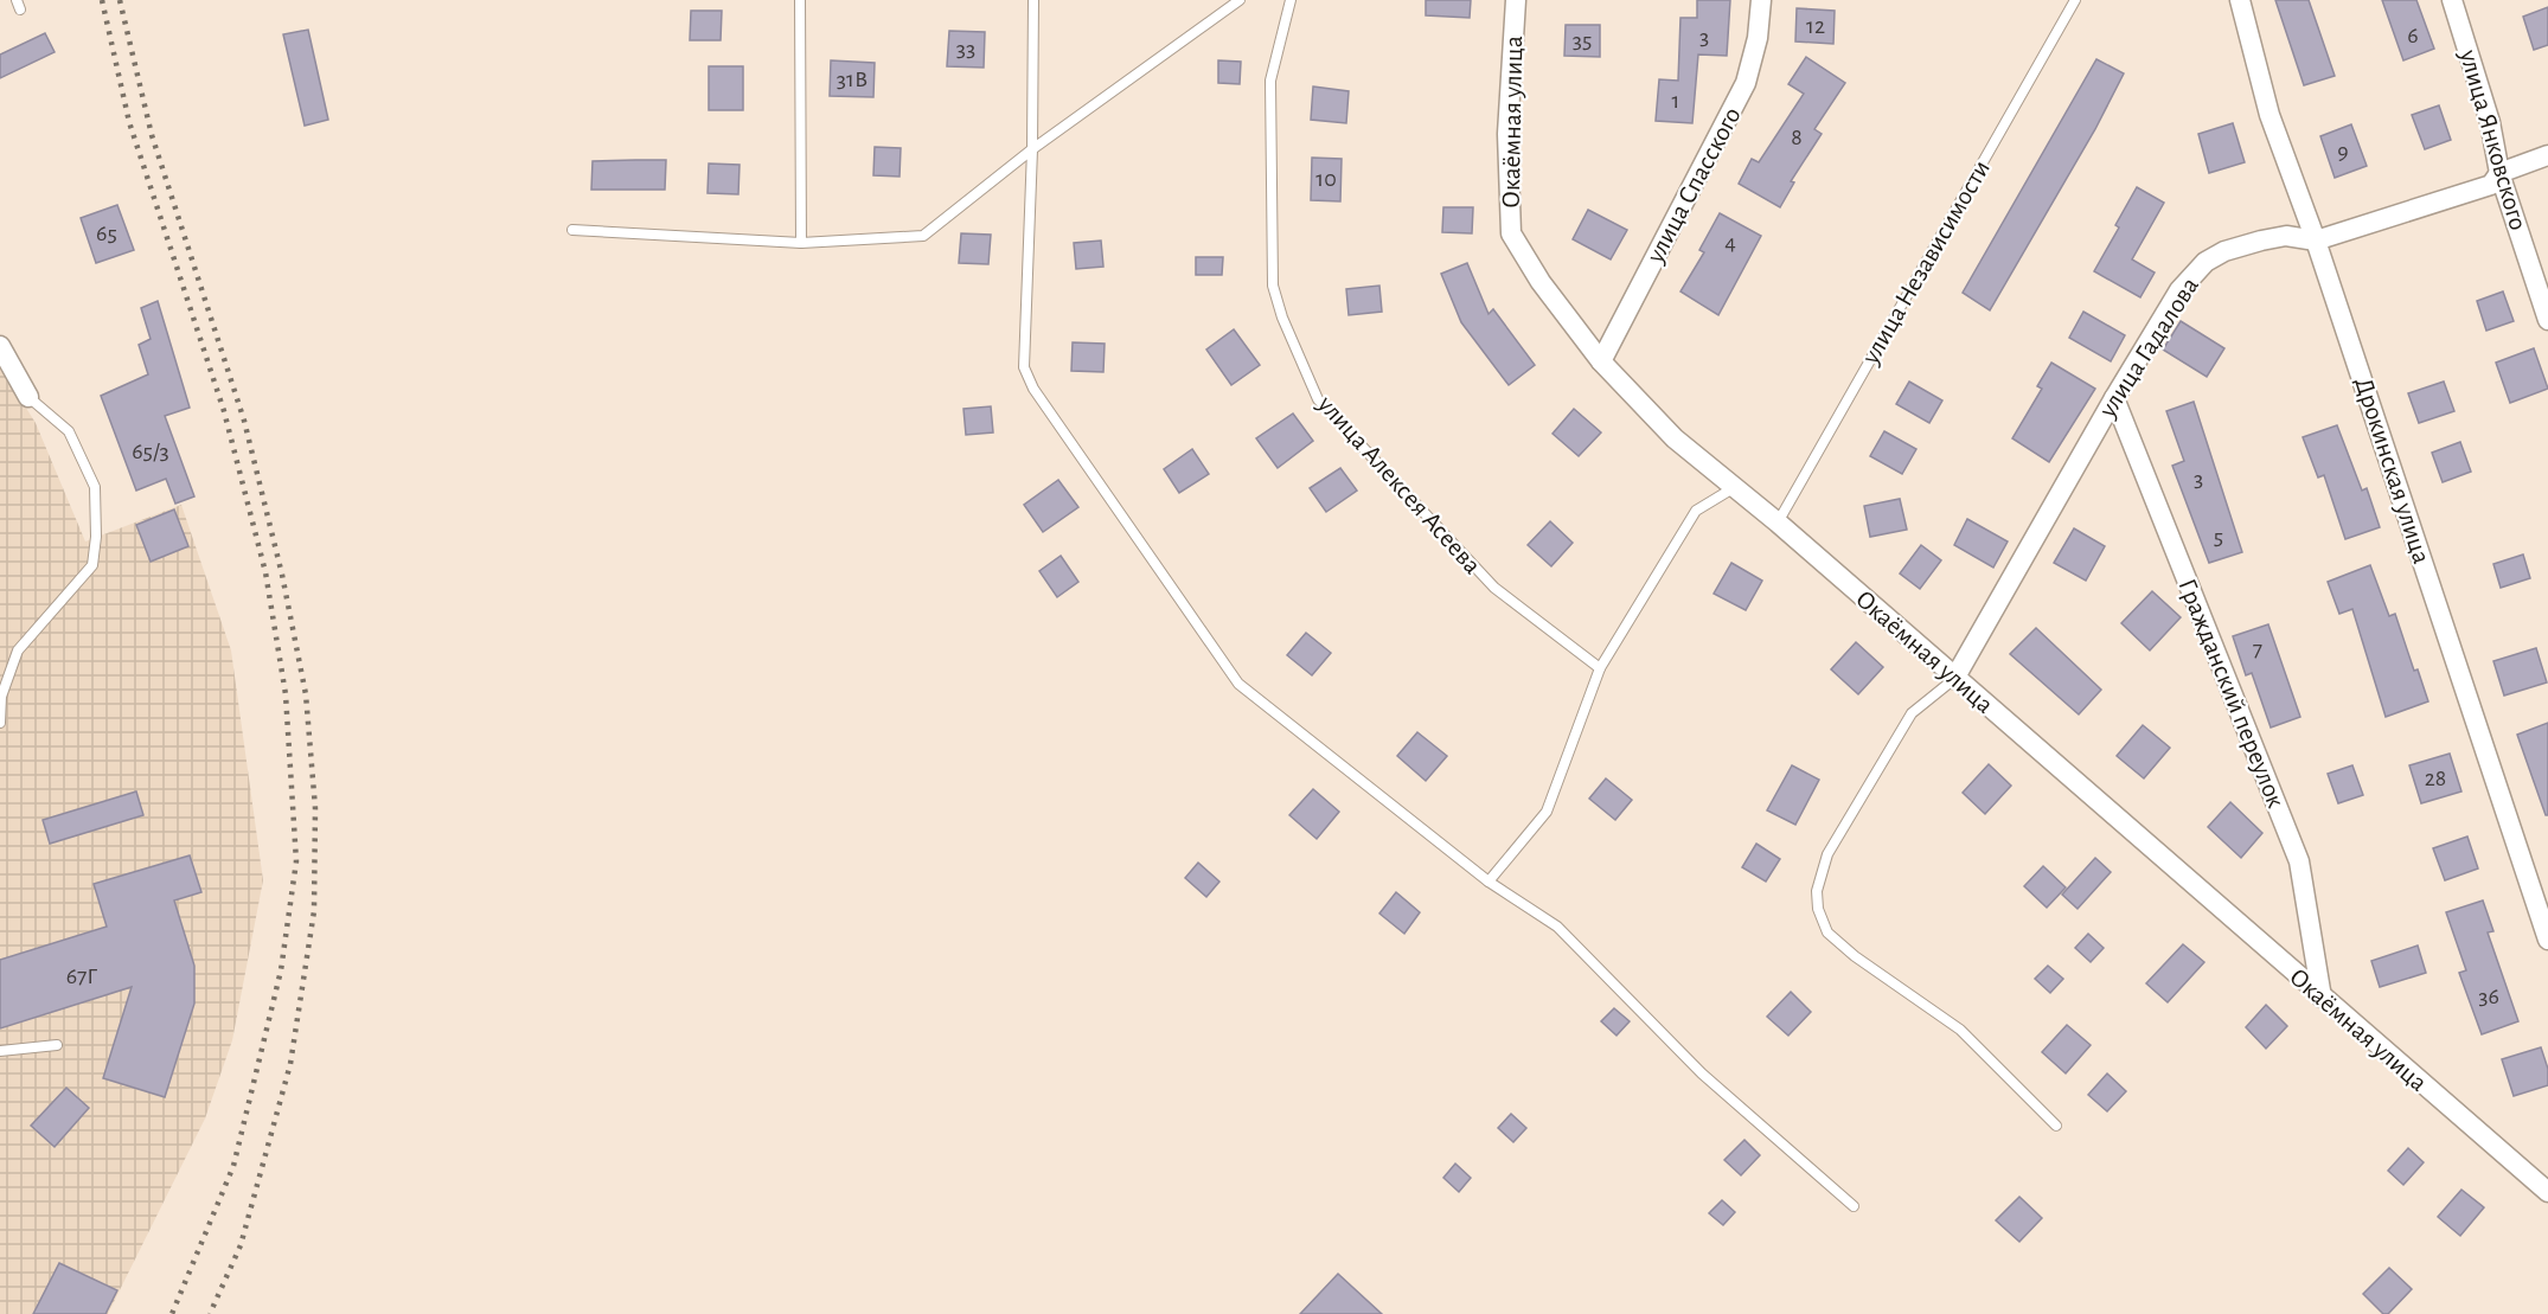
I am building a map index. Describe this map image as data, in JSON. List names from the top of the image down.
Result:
{
  "streets": {
    "street": [
      "Окаёмная улица",
      "улица Янковского",
      "улица Спасского",
      "улица Гадалова",
      "Дрокинская улица",
      "Гражданский переулок"
    ],
    "lane": ["улица Независимости", "улица Алексея Асеева"]
  },
  "crossings": [
    ["Окаёмная улица", "улица Спасского"],
    ["Окаёмная улица", "улица Независимости"],
    ["Окаёмная улица", "улица Гадалова"],
    ["Окаёмная улица", "Гражданский переулок"],
    ["улица Янковского", "улица Гадалова"],
    ["улица Гадалова", "Дрокинская улица"],
    ["улица Гадалова", "Гражданский переулок"]
  ],
  "house_numbers": [
    "12",
    "6",
    "3",
    "35",
    "33",
    "31В",
    "1",
    "8",
    "9",
    "10",
    "65",
    "4",
    "65/3",
    "3",
    "5",
    "7",
    "28",
    "67Г",
    "36"
  ]
}
